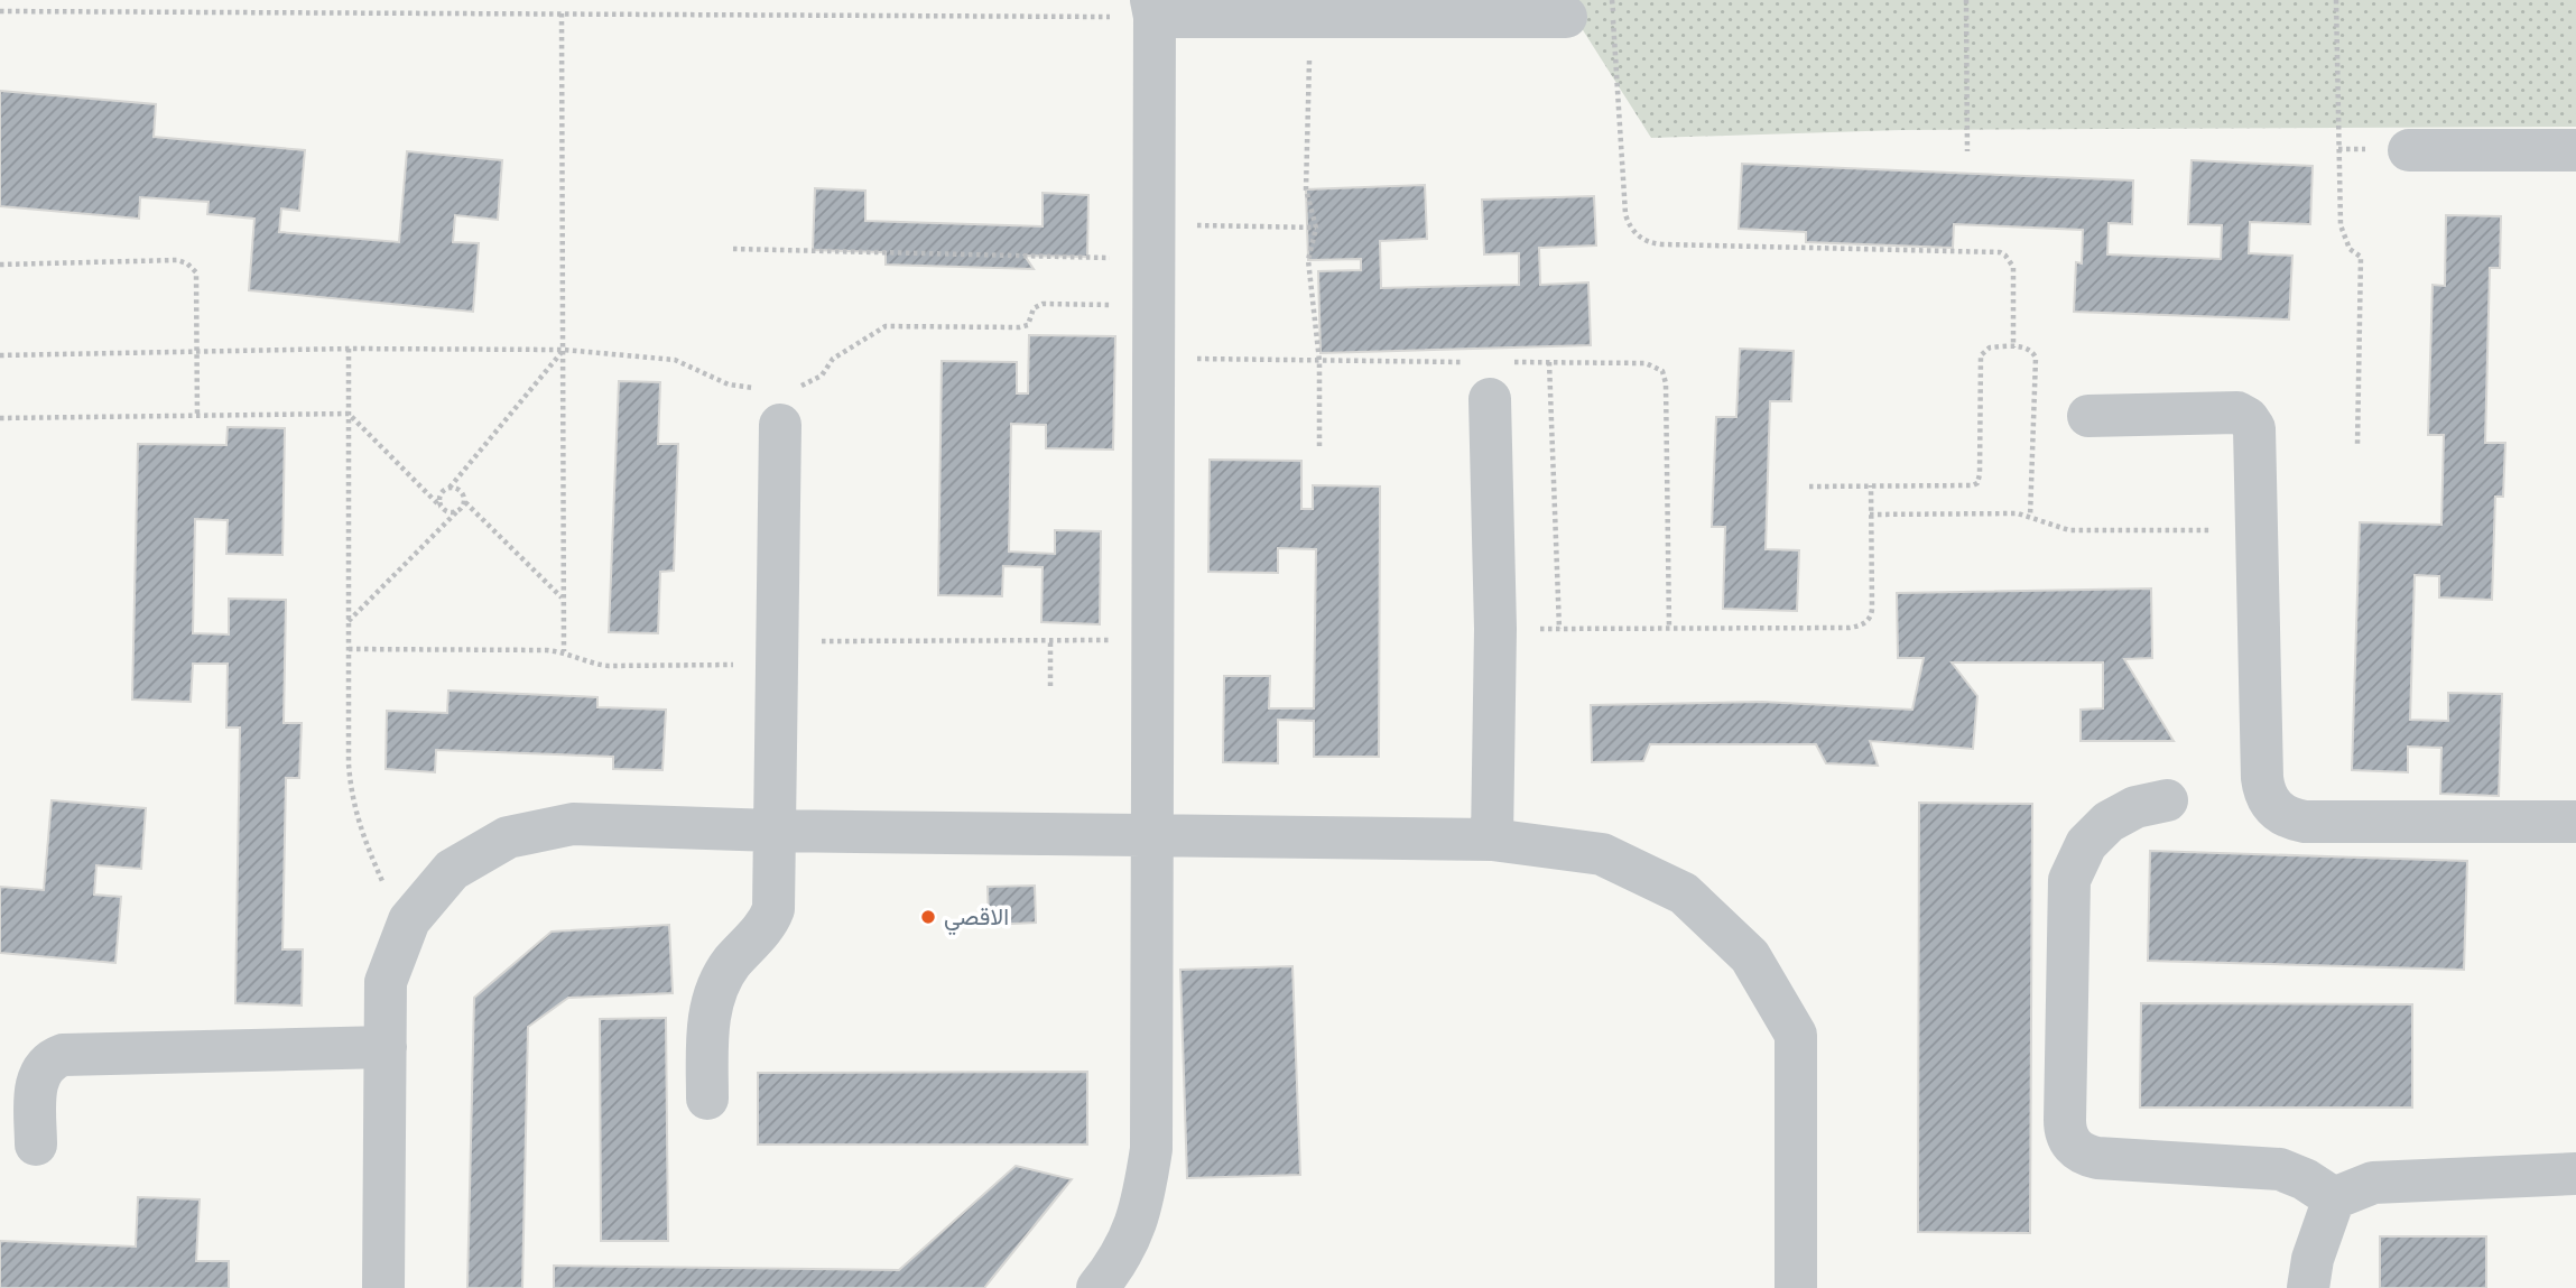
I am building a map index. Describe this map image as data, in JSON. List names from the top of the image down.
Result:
{
  "places": ["الاقصي"]
}
